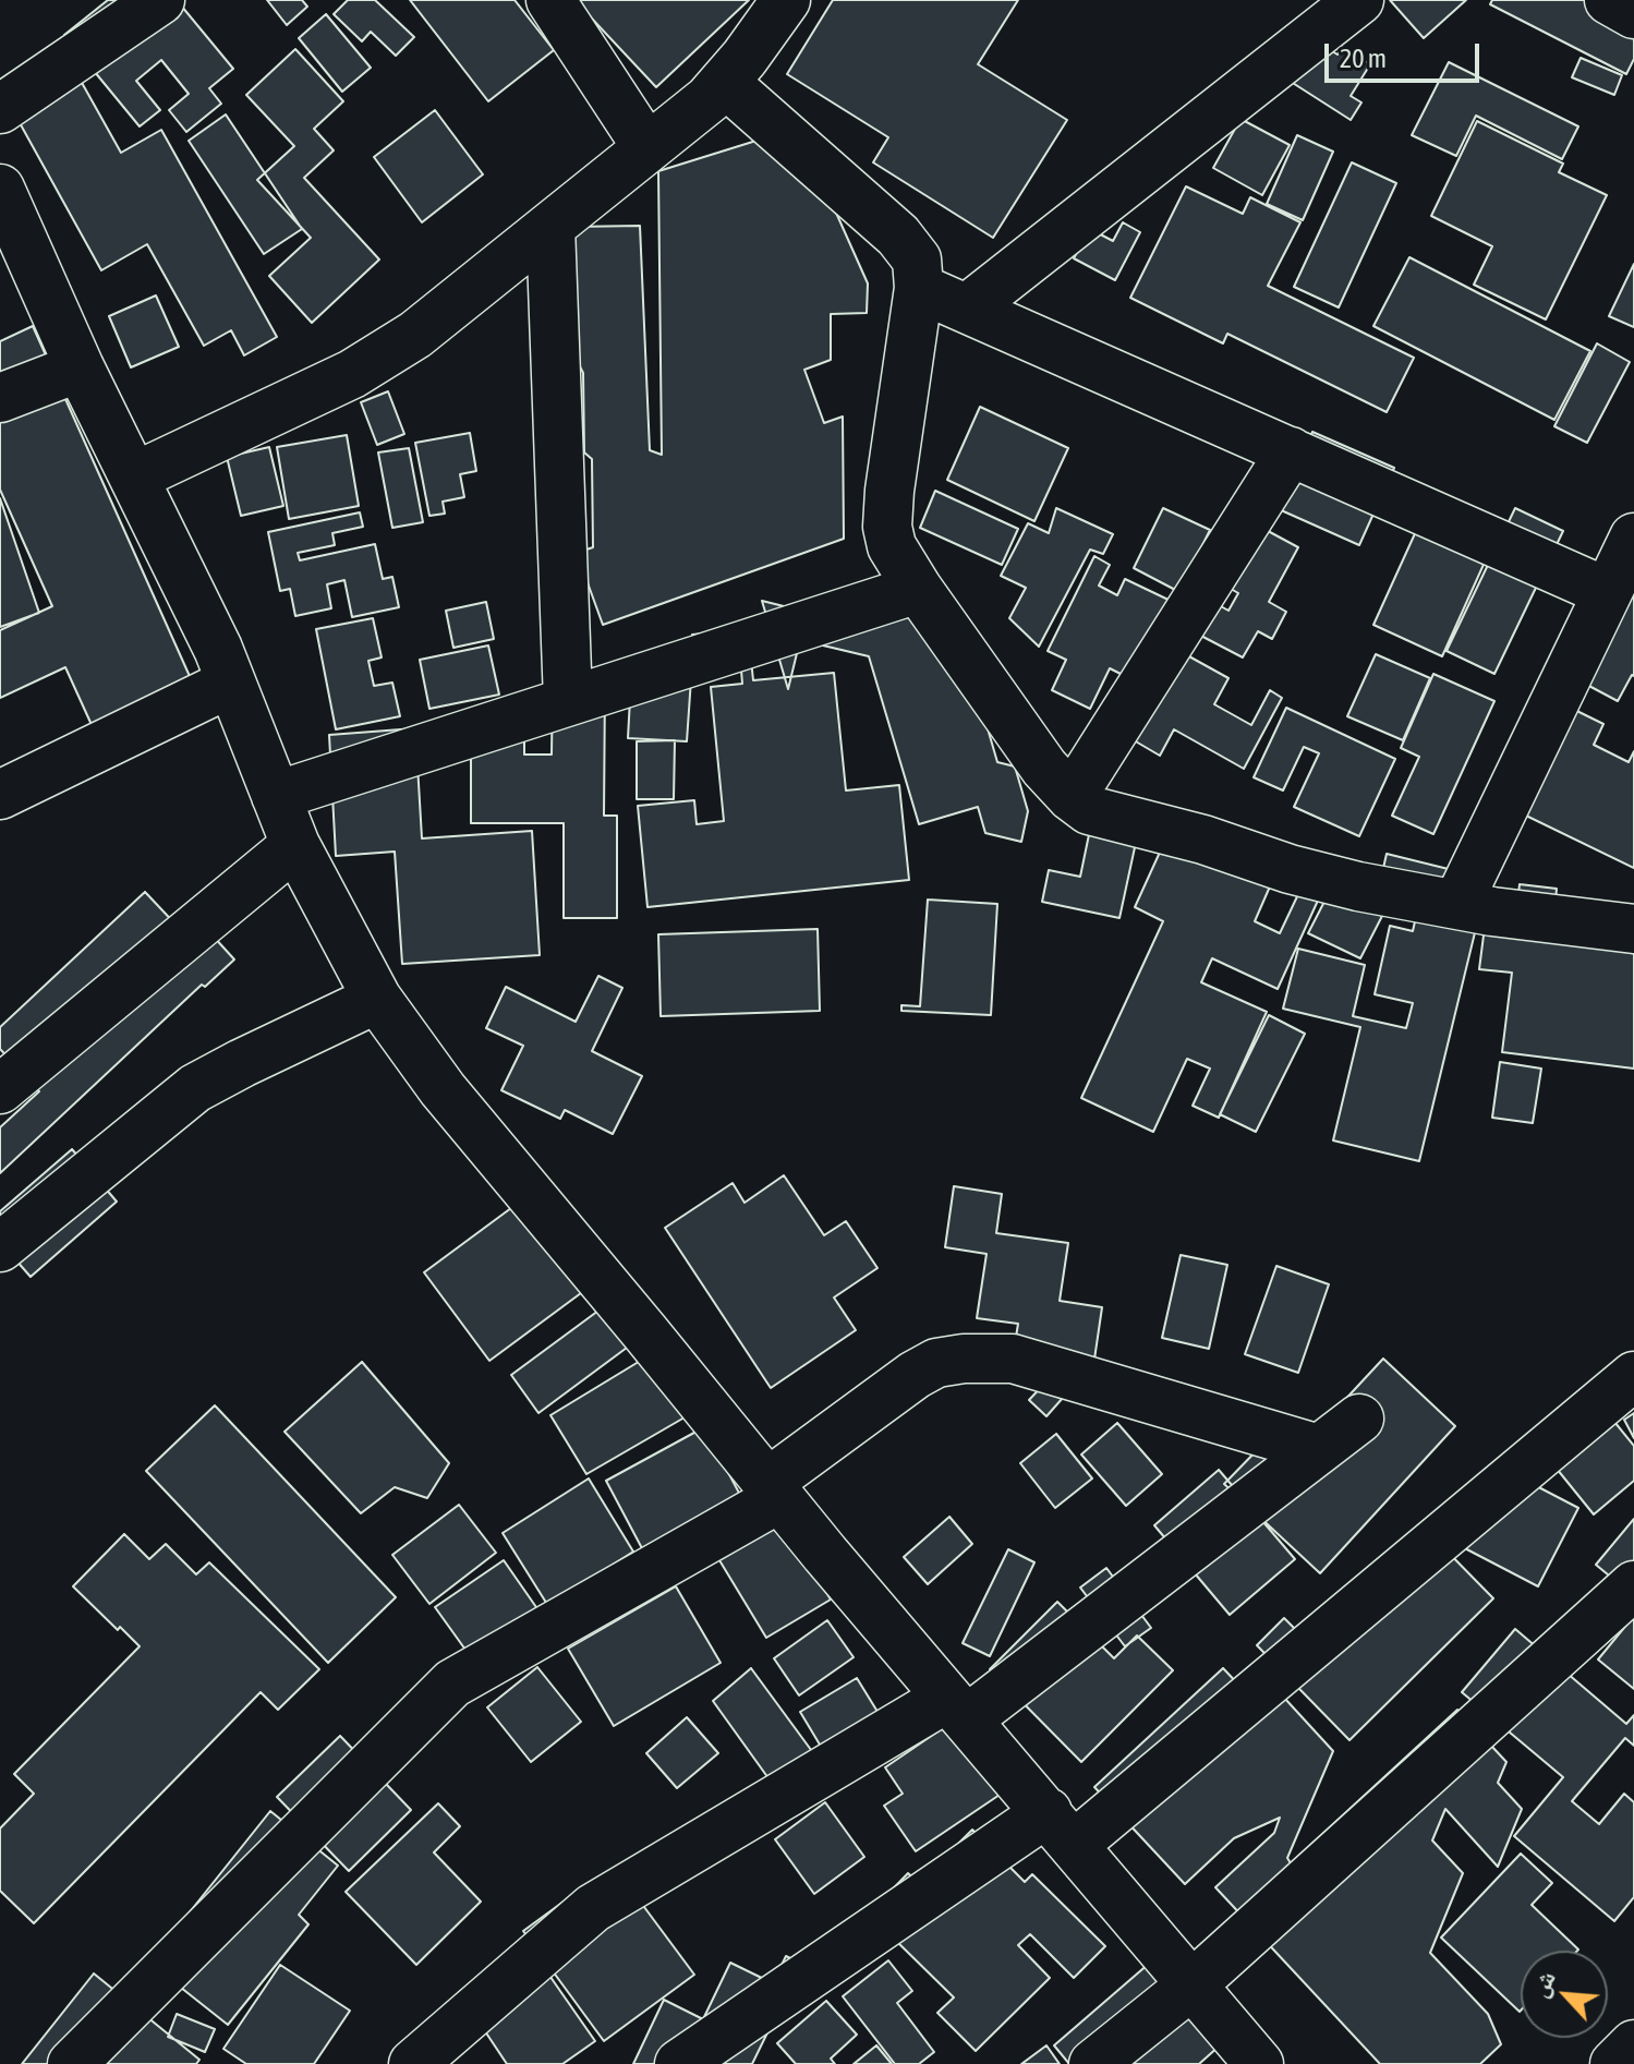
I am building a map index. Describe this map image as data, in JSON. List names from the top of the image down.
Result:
{
  "scale_bar": "20 m",
  "north": "top left"
}
